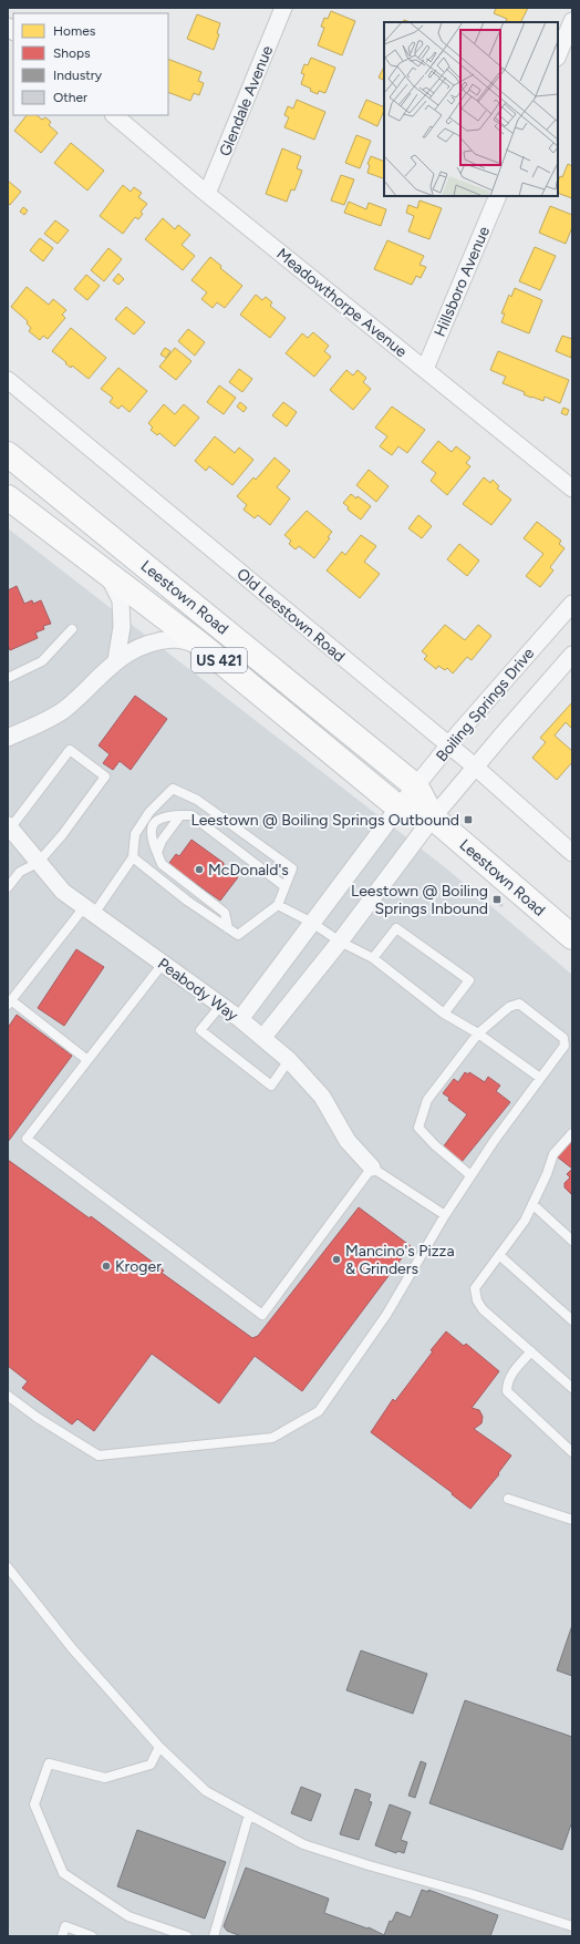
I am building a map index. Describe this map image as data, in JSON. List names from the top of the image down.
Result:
{
  "streets": {
    "main road": ["Leestown Road", "US 421"],
    "street": [
      "Glendale Avenue",
      "Hillsboro Avenue",
      "Meadowthorpe Avenue",
      "Old Leestown Road",
      "Boiling Springs Drive",
      "Peabody Way"
    ]
  },
  "crossings": [
    ["Glendale Avenue", "Meadowthorpe Avenue"],
    ["Hillsboro Avenue", "Meadowthorpe Avenue"],
    ["Leestown Road", "Boiling Springs Drive"],
    ["Old Leestown Road", "Boiling Springs Drive"],
    ["Boiling Springs Drive", "Peabody Way"]
  ],
  "places": {
    "transit": ["Leestown @ Boiling Springs Outbound", "Leestown @ Boiling Springs Inbound"],
    "other": ["McDonald's", "Mancino's Pizza & Grinders", "Kroger"]
  },
  "legend": [
    "Homes",
    "Shops",
    "Industry",
    "Other"
  ]
}
